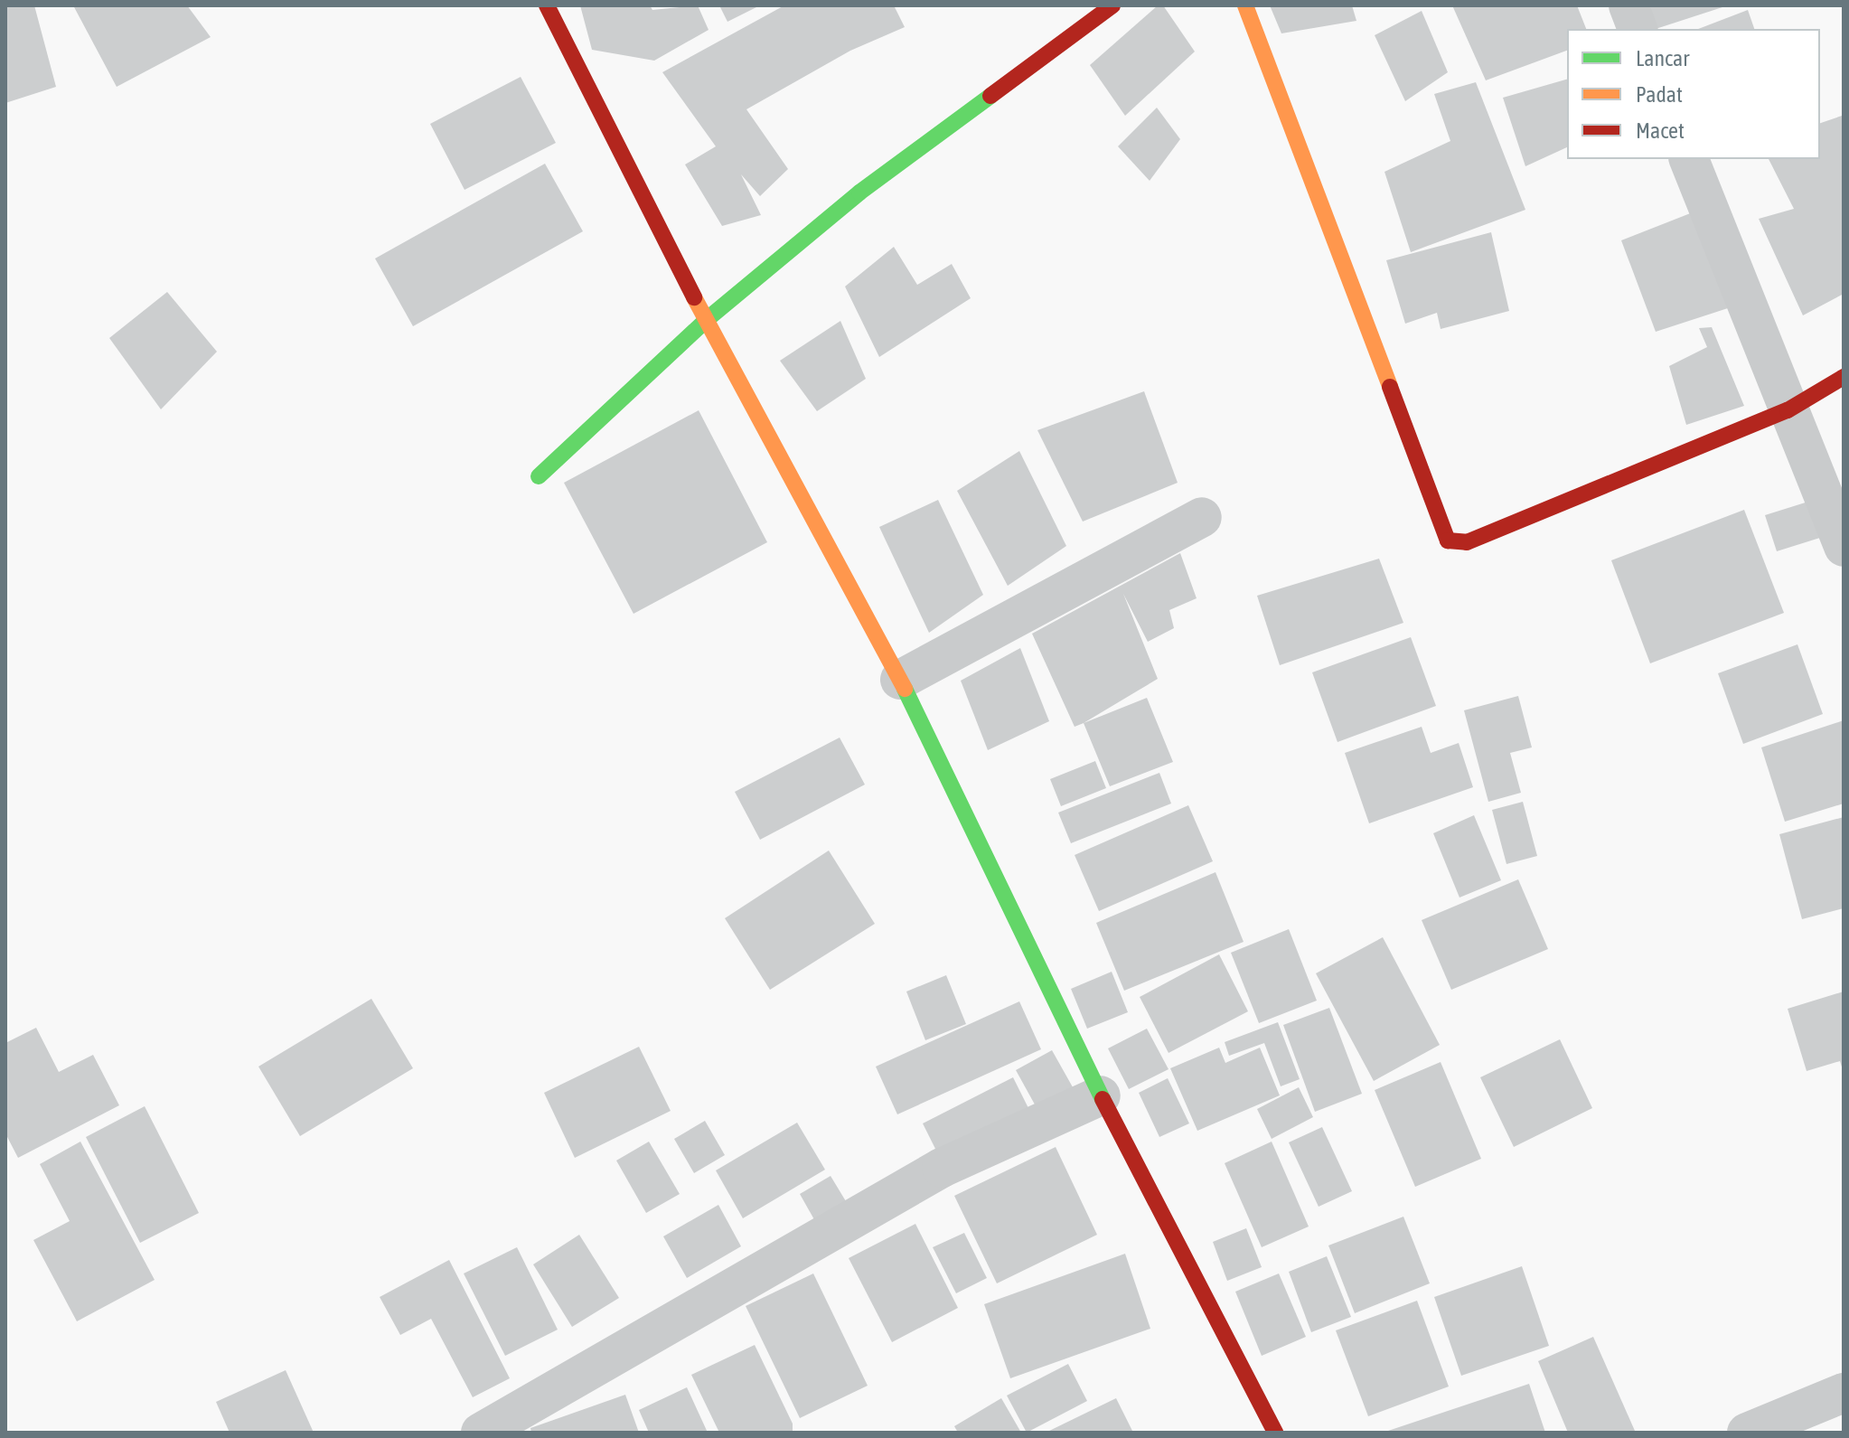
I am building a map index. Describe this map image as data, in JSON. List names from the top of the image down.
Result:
{
  "legend": ["Lancar", "Padat", "Macet"]
}
